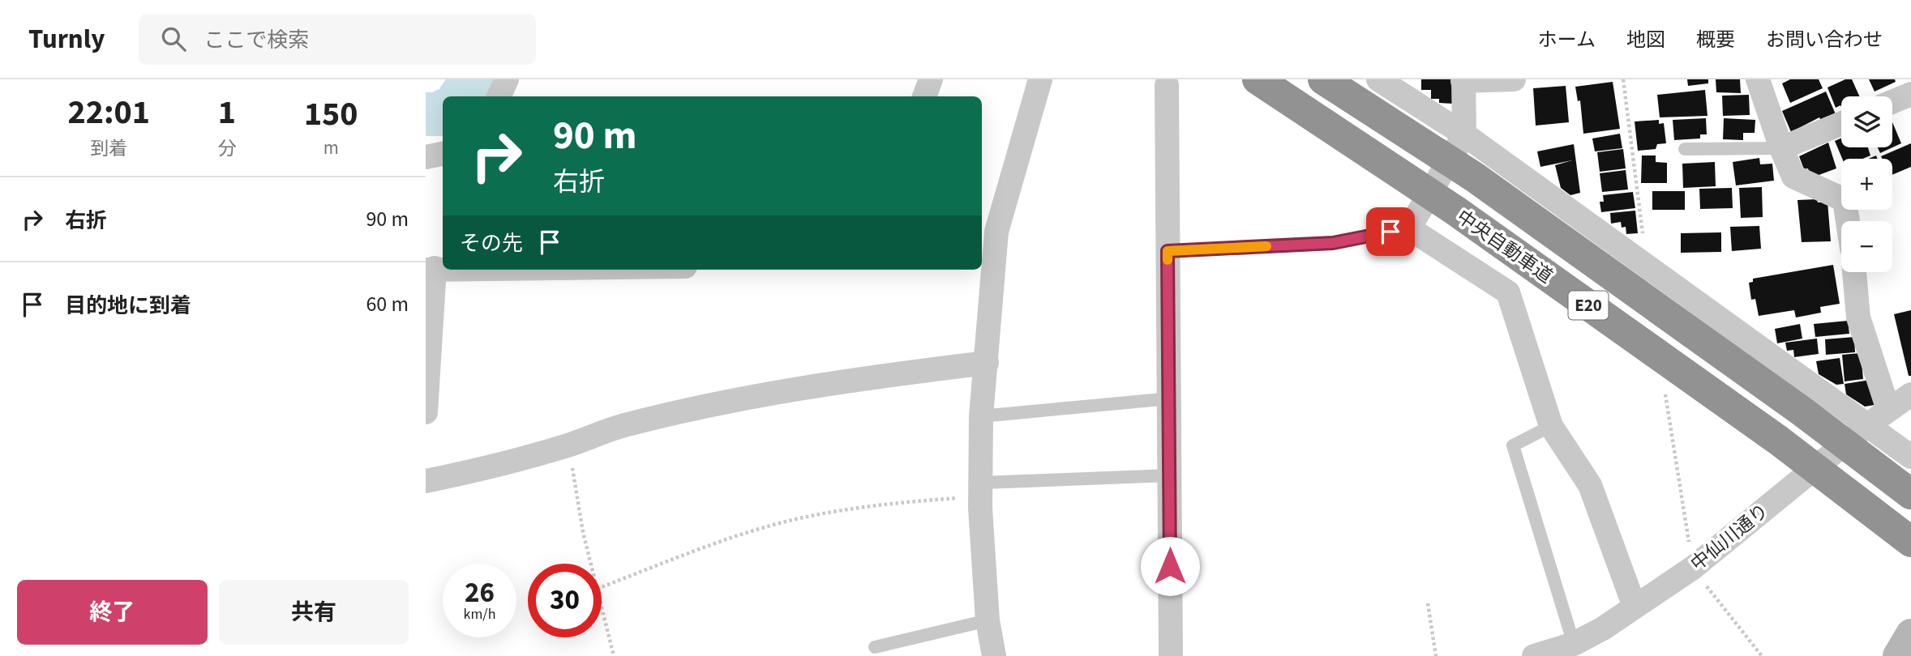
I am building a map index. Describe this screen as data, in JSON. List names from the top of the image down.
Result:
{
  "streets": {
    "highway": ["中央自動車道", "E20"],
    "street": ["中仙川通り"]
  },
  "page": {
    "header": "Turnly",
    "search": "ここで検索",
    "nav": [
      "ホーム",
      "地図",
      "概要",
      "お問い合わせ"
    ],
    "eta": [
      "22:01",
      "到着",
      "1",
      "分",
      "150",
      "m"
    ],
    "map_buttons": ["+", "−"],
    "turn": ["90 m", "右折"],
    "list": [
      {
        "name": "右折",
        "value": "90 m"
      },
      {
        "name": "目的地に到着",
        "value": "60 m"
      }
    ],
    "then": "その先",
    "speed": "26 km/h",
    "limit": "30",
    "buttons": ["終了", "共有"]
  }
}
